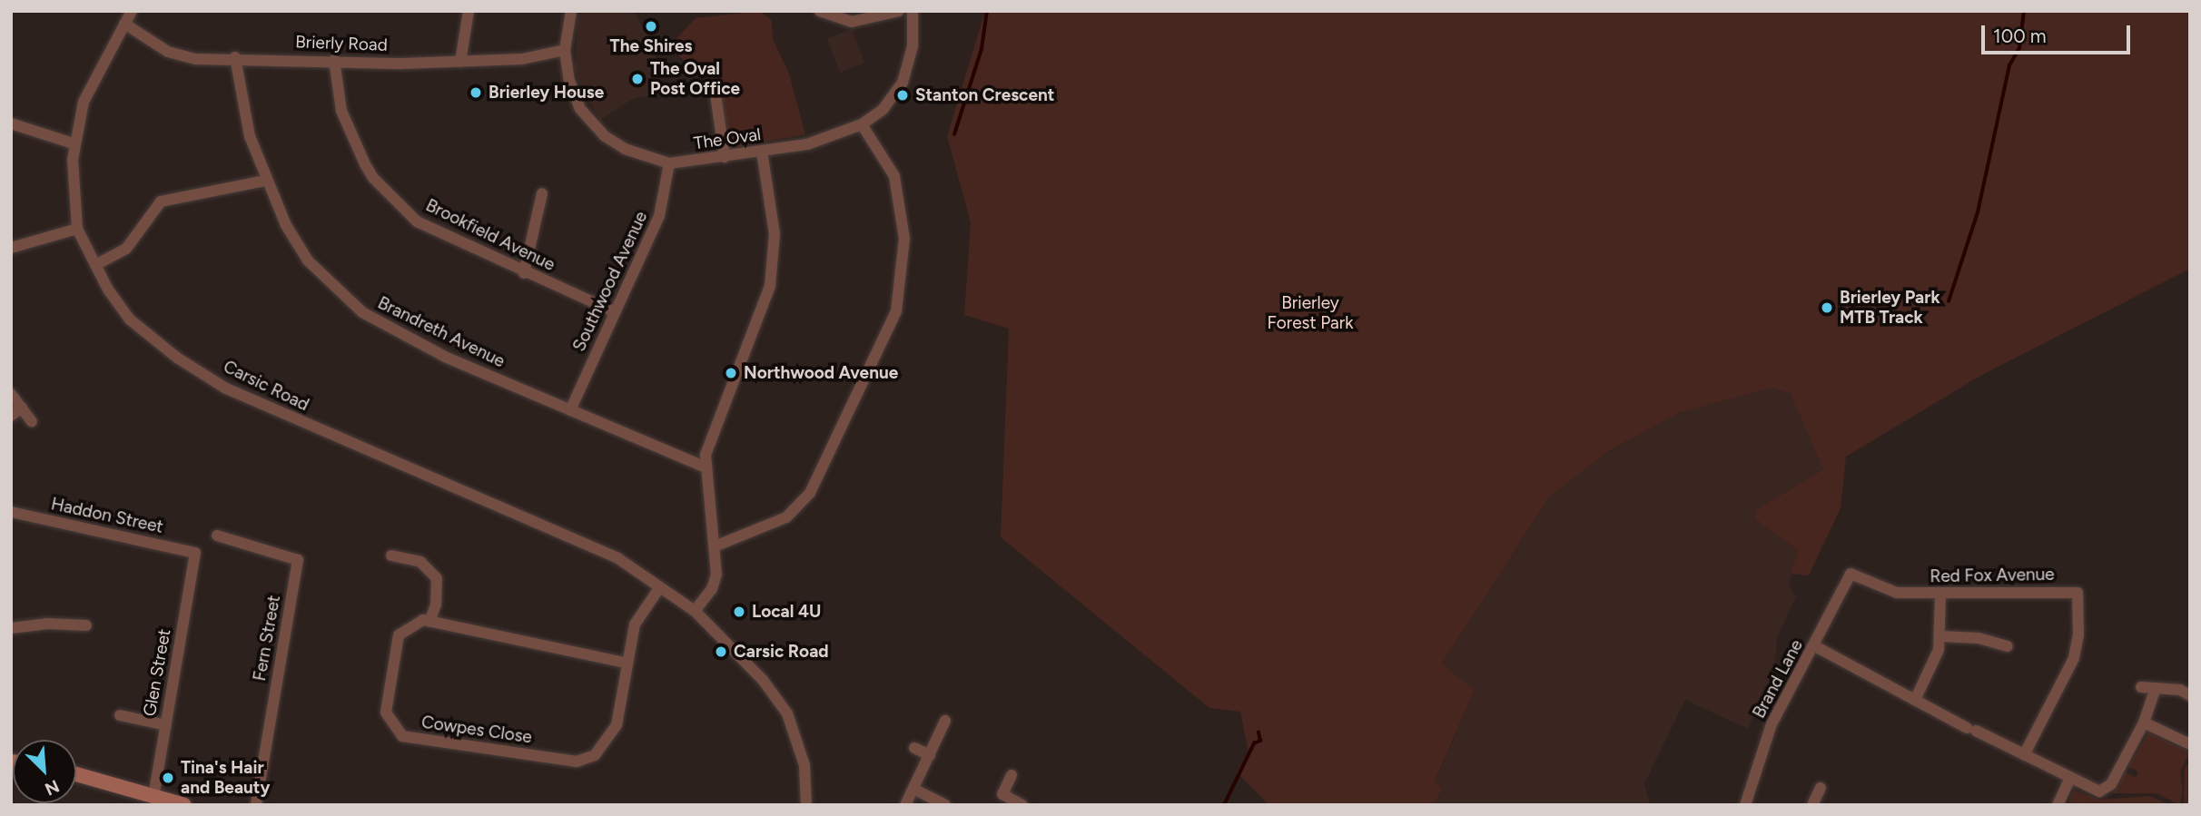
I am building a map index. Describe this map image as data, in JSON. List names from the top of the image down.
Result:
{
  "streets": {
    "street": [
      "Brierly Road",
      "The Oval",
      "Brookfield Avenue",
      "Southwood Avenue",
      "Brandreth Avenue",
      "Carsic Road",
      "Haddon Street",
      "Red Fox Avenue",
      "Fern Street",
      "Glen Street",
      "Brand Lane",
      "Cowpes Close"
    ]
  },
  "crossings": [
    ["Brierly Road", "The Oval"],
    ["Brierly Road", "Brookfield Avenue"],
    ["Brierly Road", "Brandreth Avenue"],
    ["Brierly Road", "Carsic Road"],
    ["The Oval", "Southwood Avenue"],
    ["Brookfield Avenue", "Southwood Avenue"],
    ["Southwood Avenue", "Brandreth Avenue"],
    ["Carsic Road", "Cowpes Close"],
    ["Haddon Street", "Glen Street"],
    ["Red Fox Avenue", "Brand Lane"]
  ],
  "parks": ["Brierley Forest Park"],
  "places": [
    "The Shires",
    "The Oval Post Office",
    "Brierley House",
    "Stanton Crescent",
    "Brierley Park MTB Track",
    "Northwood Avenue",
    "Local 4U",
    "Carsic Road",
    "Tina's Hair and Beauty"
  ],
  "scale_bar": "100 m",
  "north": "bottom right"
}
